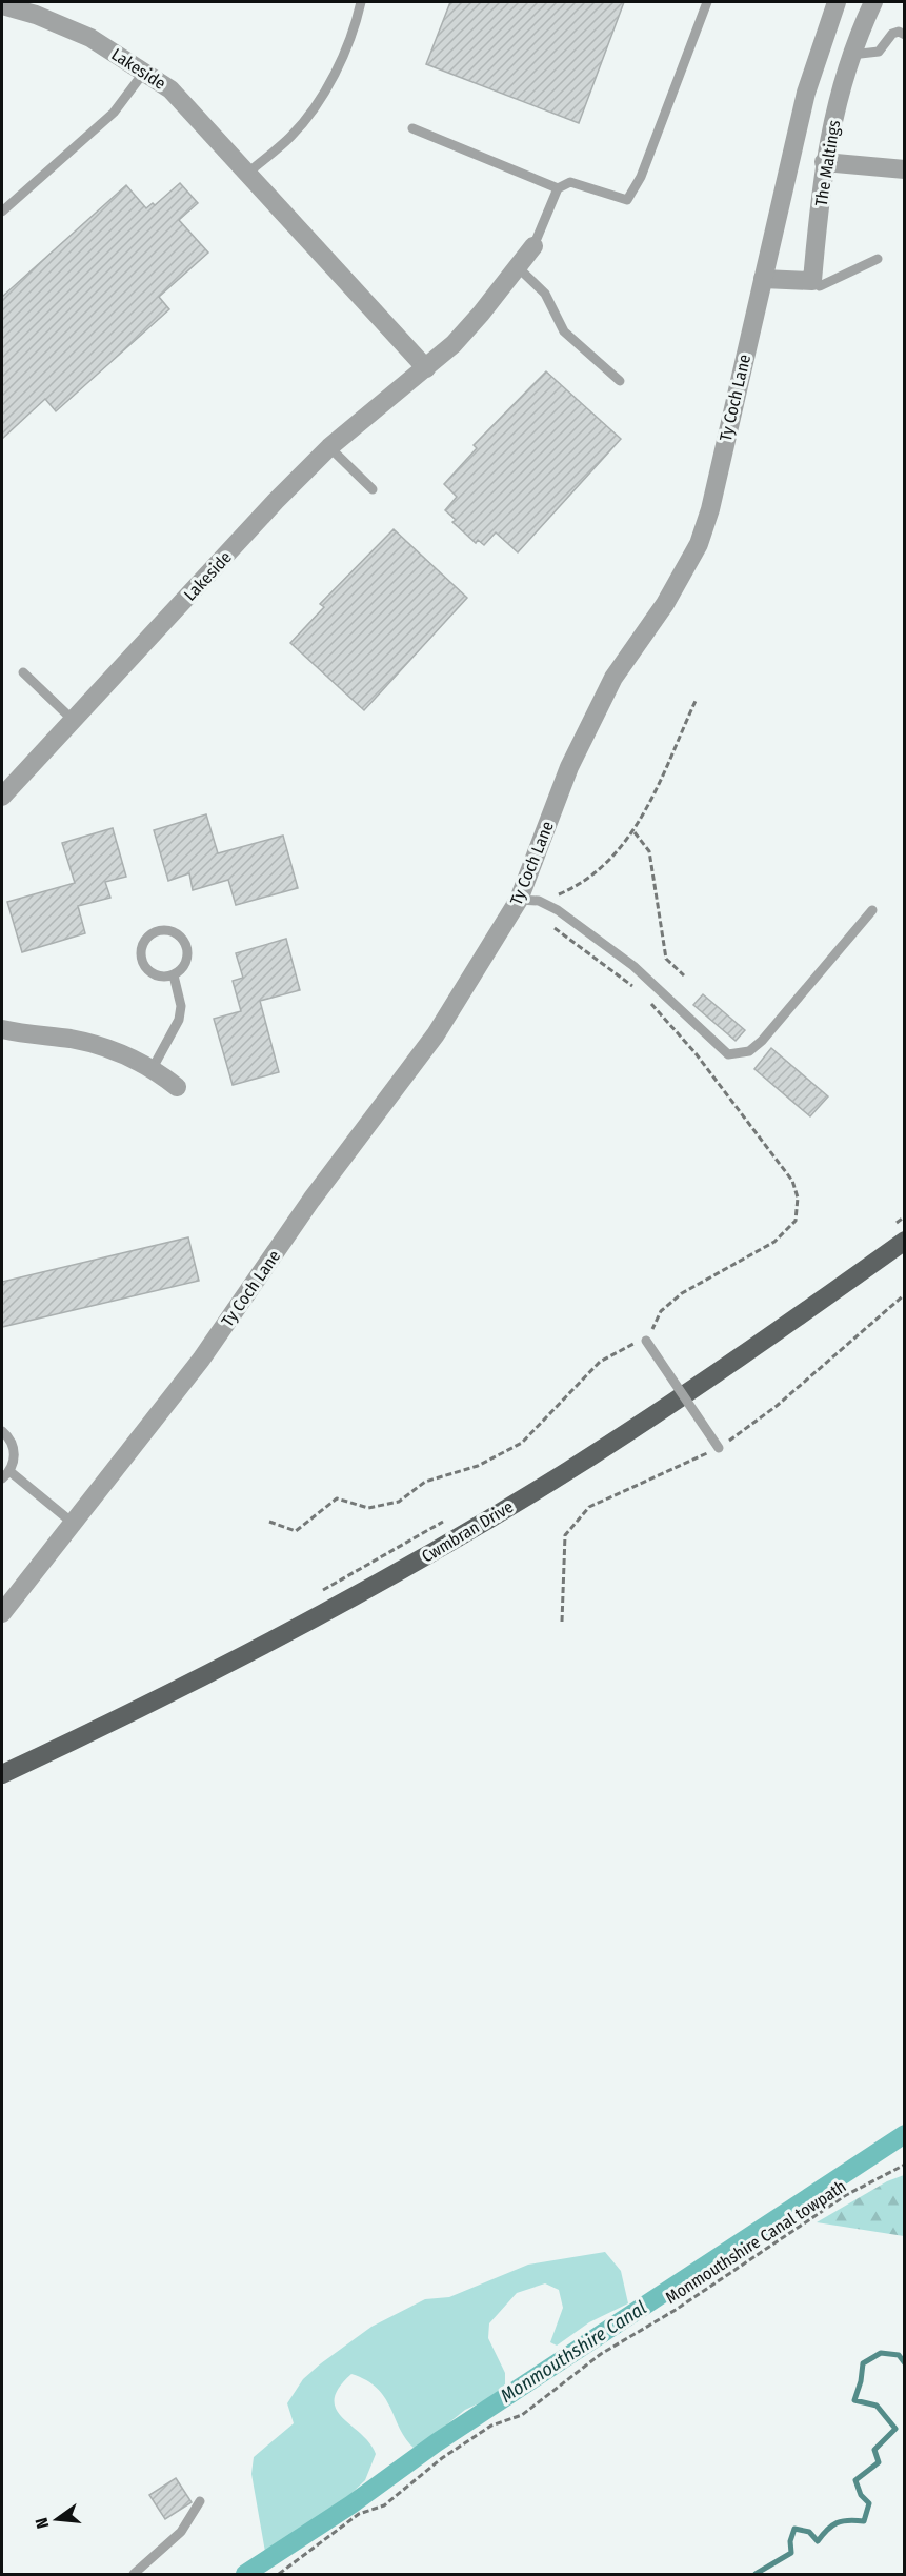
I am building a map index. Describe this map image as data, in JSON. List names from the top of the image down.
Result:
{
  "streets": {
    "main road": ["Cwmbran Drive"],
    "street": ["Lakeside", "The Maltings", "Ty Coch Lane"],
    "path": ["Monmouthshire Canal towpath"]
  },
  "water": ["Monmouthshire Canal"],
  "north": "left"
}
